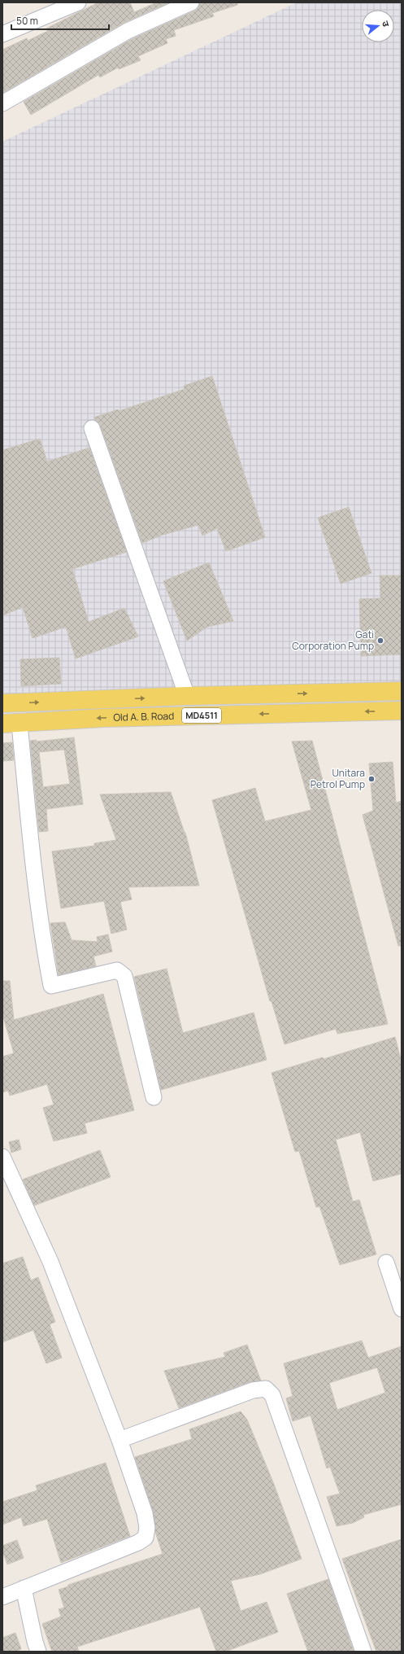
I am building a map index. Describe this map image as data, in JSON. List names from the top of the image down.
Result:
{
  "streets": {
    "main road": ["MD4511", "Old A. B. Road"]
  },
  "places": ["Gati Corporation Pump", "Unitara Petrol Pump"],
  "scale_bar": "50 m",
  "north": "right"
}
